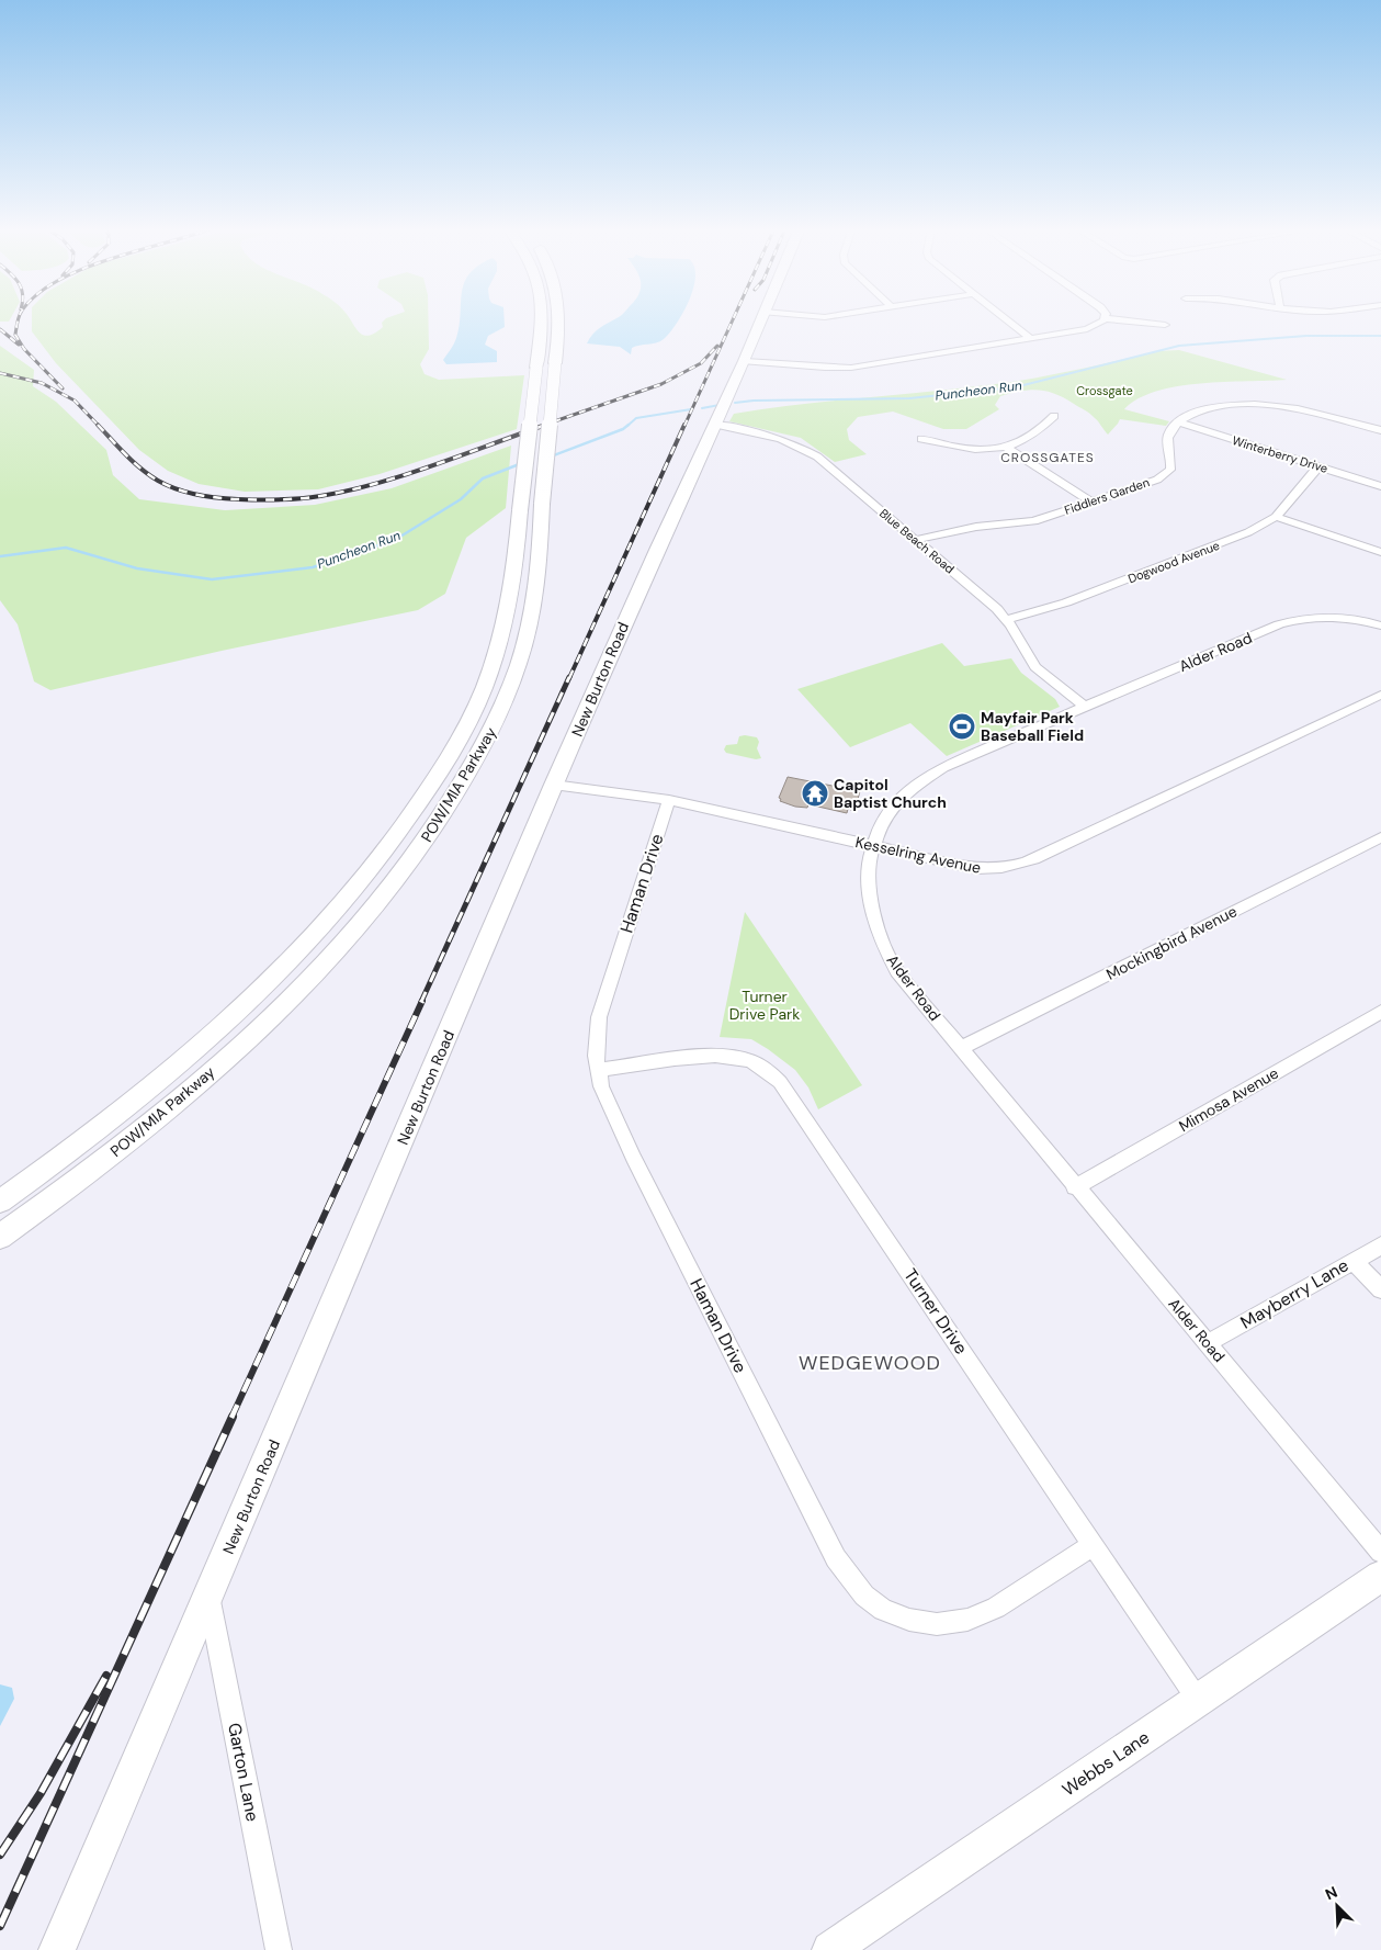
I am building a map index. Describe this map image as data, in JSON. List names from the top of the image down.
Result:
{
  "streets": {
    "main road": ["New Burton Road", "POW/MIA Parkway", "Webbs Lane"],
    "street": [
      "Winterberry Drive",
      "Fiddlers Garden",
      "Blue Beach Road",
      "Dogwood Avenue",
      "Alder Road",
      "Kesselring Avenue",
      "Haman Drive",
      "Mockingbird Avenue",
      "Mimosa Avenue",
      "Mayberry Lane",
      "Turner Drive",
      "Garton Lane"
    ]
  },
  "crossings": [
    ["Winterberry Drive", "Fiddlers Garden"],
    ["Winterberry Drive", "Dogwood Avenue"],
    ["Fiddlers Garden", "Blue Beach Road"],
    ["Blue Beach Road", "Dogwood Avenue"],
    ["Blue Beach Road", "Alder Road"],
    ["Blue Beach Road", "New Burton Road"],
    ["Alder Road", "Kesselring Avenue"],
    ["Alder Road", "Mockingbird Avenue"],
    ["Alder Road", "Mimosa Avenue"],
    ["Alder Road", "Mayberry Lane"],
    ["New Burton Road", "Kesselring Avenue"],
    ["New Burton Road", "Garton Lane"],
    ["Kesselring Avenue", "Haman Drive"],
    ["Haman Drive", "Turner Drive"],
    ["Turner Drive", "Webbs Lane"]
  ],
  "districts": ["CROSSGATES", "WEDGEWOOD"],
  "water": ["Puncheon Run"],
  "parks": ["Crossgate", "Turner Drive Park"],
  "places": {
    "sports": ["Mayfair Park Baseball Field"],
    "temple": ["Capitol Baptist Church"]
  },
  "north": "top left"
}
